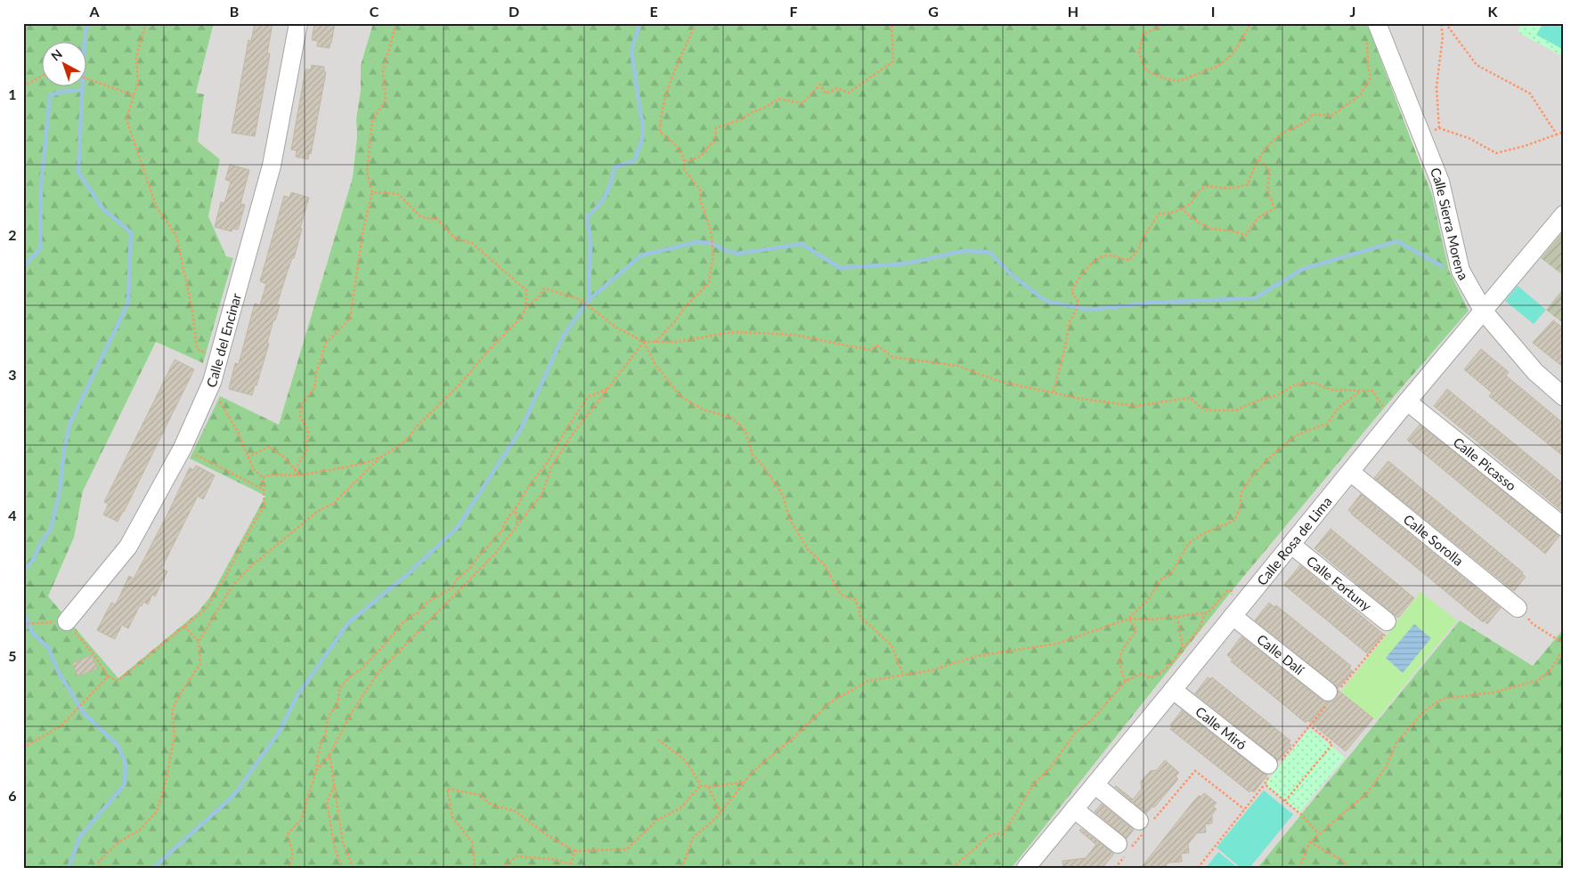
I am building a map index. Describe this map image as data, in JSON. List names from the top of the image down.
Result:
{
  "streets": {
    "street": [
      "Calle Sierra Morena",
      "Calle del Encinar",
      "Calle Picasso",
      "Calle Sorolla",
      "Calle Rosa de Lima",
      "Calle Fortuny",
      "Calle Dalí",
      "Calle Miró"
    ]
  },
  "crossings": [
    ["Calle Sierra Morena", "Calle Rosa de Lima"],
    ["Calle Picasso", "Calle Rosa de Lima"],
    ["Calle Sorolla", "Calle Rosa de Lima"],
    ["Calle Rosa de Lima", "Calle Fortuny"],
    ["Calle Rosa de Lima", "Calle Dalí"],
    ["Calle Rosa de Lima", "Calle Miró"]
  ],
  "north": "top left",
  "grid": {
    "columns": [
      "A",
      "B",
      "C",
      "D",
      "E",
      "F",
      "G",
      "H",
      "I",
      "J",
      "K"
    ],
    "rows": [
      "1",
      "2",
      "3",
      "4",
      "5",
      "6"
    ]
  }
}
